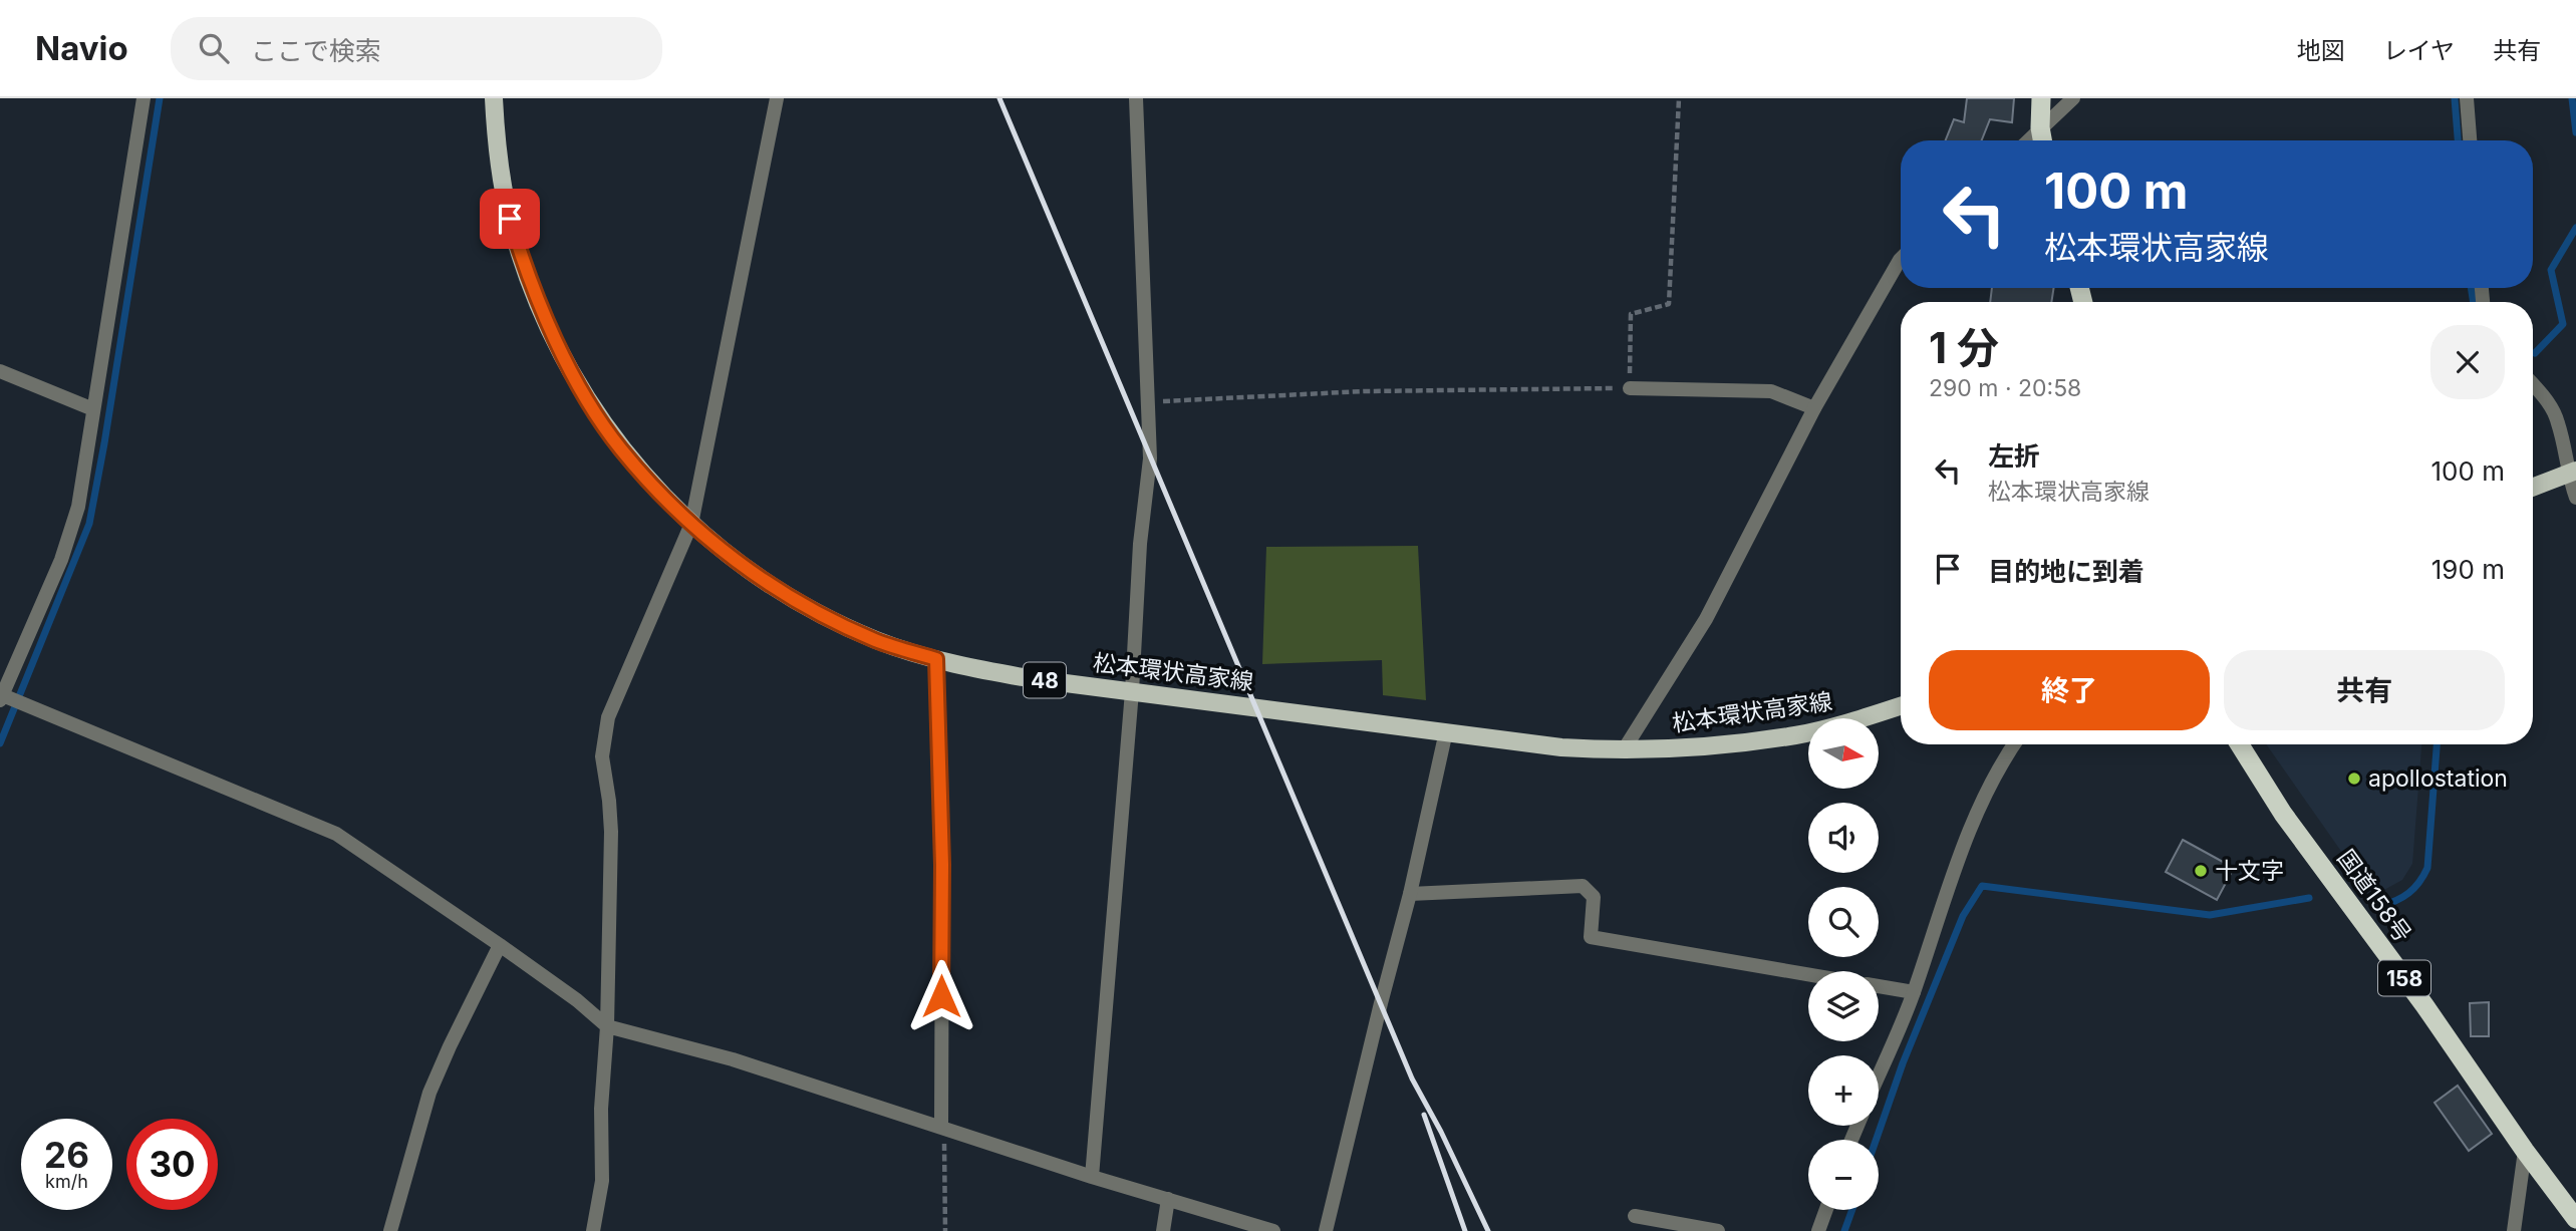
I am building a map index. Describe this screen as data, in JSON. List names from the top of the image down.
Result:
{
  "streets": {
    "highway": ["国道158号", "158"],
    "main road": ["松本環状高家線", "48"]
  },
  "places": ["apollostation", "十文字"],
  "north": "right",
  "page": {
    "header": "Navio",
    "search": "ここで検索",
    "nav": ["地図", "レイヤ", "共有"],
    "turn": ["100 m", "松本環状高家線"],
    "heading": ["1 分", "290 m · 20:58"],
    "list": [
      {
        "name": "左折",
        "note": "松本環状高家線",
        "value": "100 m"
      },
      {
        "name": "目的地に到着",
        "value": "190 m"
      }
    ],
    "buttons": ["終了", "共有"],
    "map_buttons": ["+", "−"],
    "speed": "26 km/h",
    "limit": "30"
  }
}
